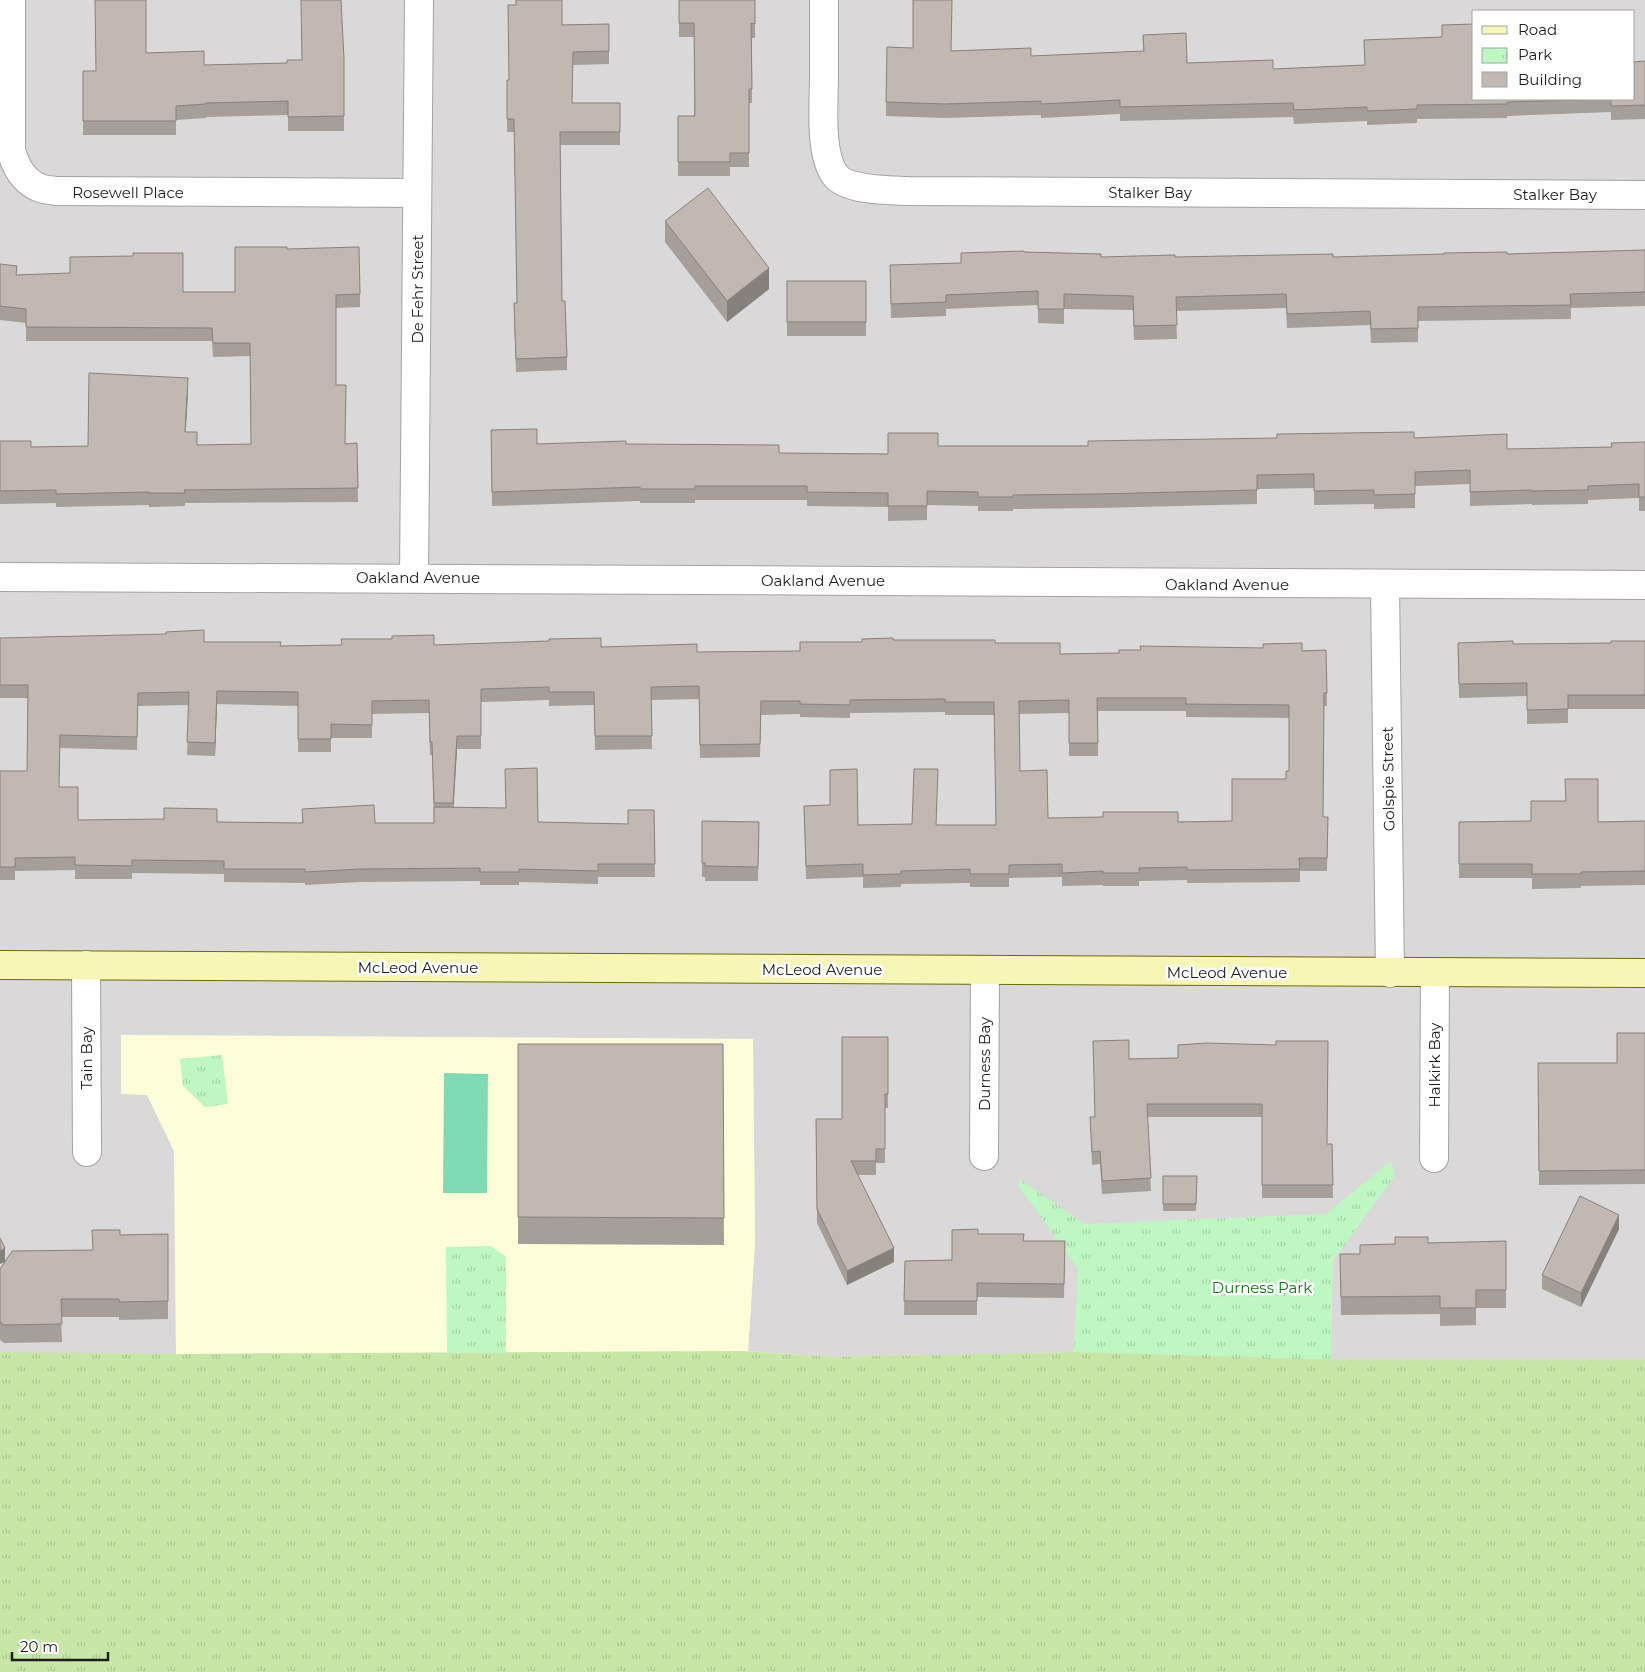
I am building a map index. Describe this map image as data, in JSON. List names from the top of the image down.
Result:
{
  "streets": {
    "street": [
      "Rosewell Place",
      "Stalker Bay",
      "De Fehr Street",
      "Oakland Avenue",
      "Golspie Street",
      "McLeod Avenue",
      "Tain Bay",
      "Durness Bay",
      "Halkirk Bay"
    ]
  },
  "crossings": [
    ["Rosewell Place", "De Fehr Street"],
    ["De Fehr Street", "Oakland Avenue"],
    ["Oakland Avenue", "Golspie Street"],
    ["Golspie Street", "McLeod Avenue"],
    ["McLeod Avenue", "Tain Bay"],
    ["McLeod Avenue", "Durness Bay"],
    ["McLeod Avenue", "Halkirk Bay"]
  ],
  "parks": ["Durness Park"],
  "legend": ["Road", "Park", "Building"],
  "scale_bar": "20 m"
}
